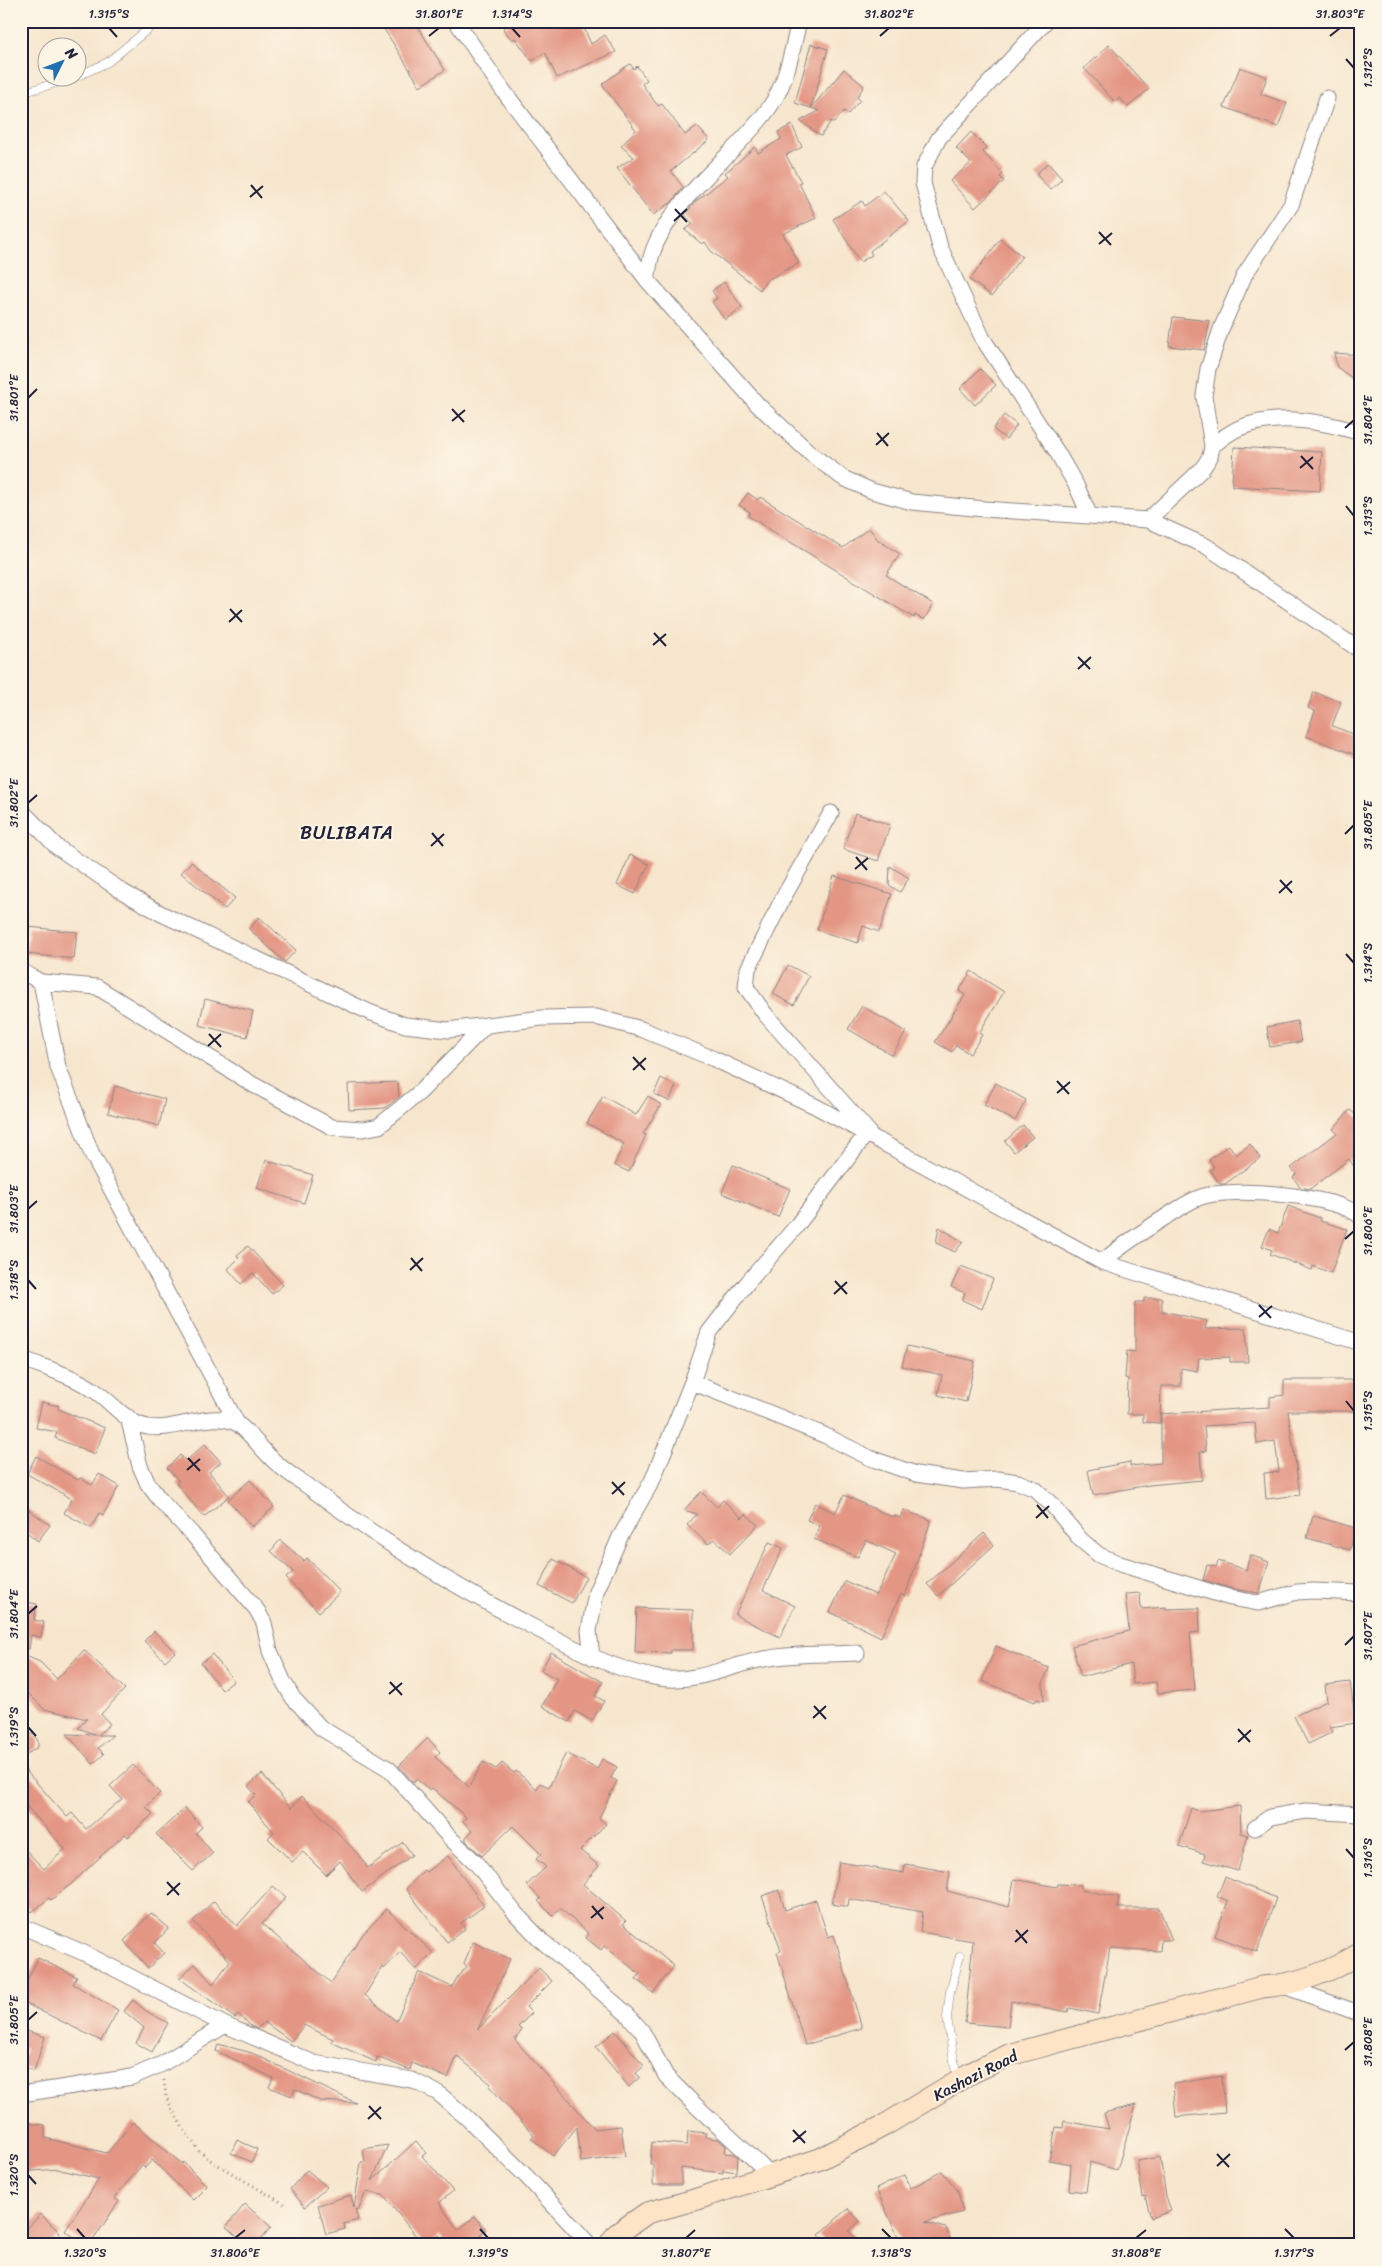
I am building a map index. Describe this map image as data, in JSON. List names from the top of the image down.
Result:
{
  "streets": {
    "main road": ["Kashozi Road"]
  },
  "districts": ["BULIBATA"],
  "north": "top right",
  "coordinates": [
    "1.315°S",
    "31.801°E",
    "1.314°S",
    "31.802°E",
    "31.803°E",
    "1.312°S",
    "31.804°E",
    "1.313°S",
    "31.805°E",
    "31.806°E",
    "1.318°S",
    "31.807°E",
    "1.319°S",
    "1.316°S",
    "31.808°E",
    "1.320°S",
    "1.317°S"
  ]
}
